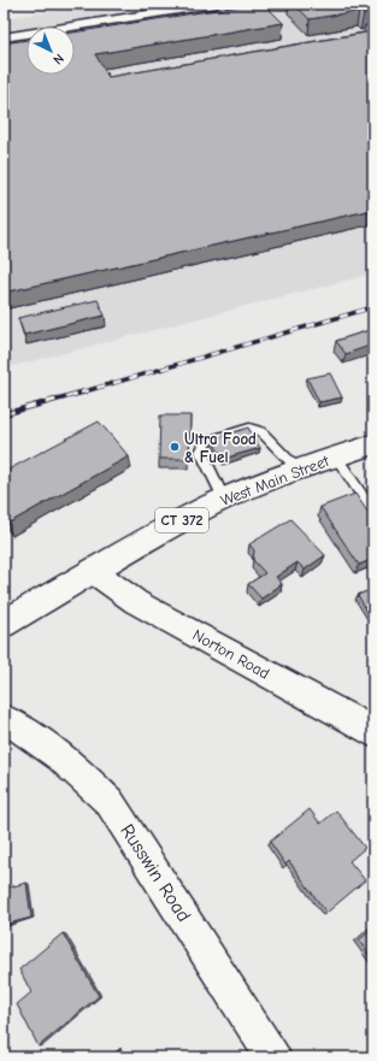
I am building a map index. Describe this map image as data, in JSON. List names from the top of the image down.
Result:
{
  "streets": {
    "main road": ["West Main Street", "CT 372", "Norton Road"],
    "street": ["Russwin Road"]
  },
  "crossings": [
    ["West Main Street", "Norton Road"]
  ],
  "places": ["Ultra Food & Fuel"],
  "north": "bottom right"
}
